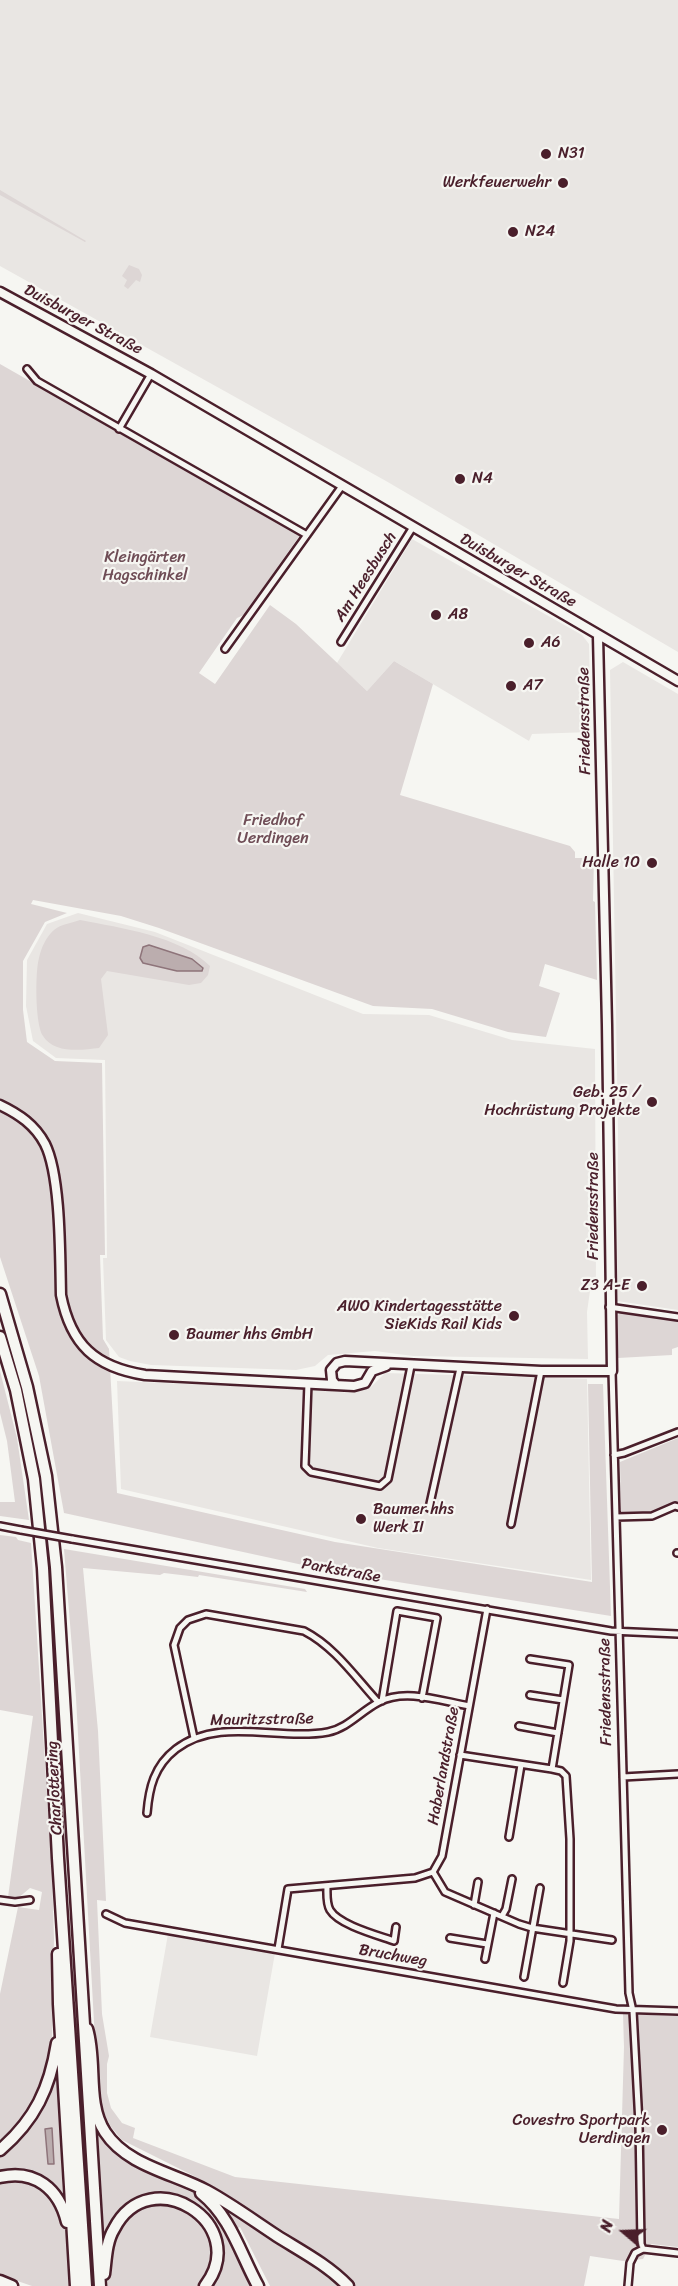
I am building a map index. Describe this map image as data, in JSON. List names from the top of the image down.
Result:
{
  "streets": {
    "highway": ["Charlottering"],
    "main road": ["Duisburger Straße", "Friedensstraße"],
    "street": [
      "Am Heesbusch",
      "Parkstraße",
      "Mauritzstraße",
      "Haberlandstraße",
      "Bruchweg"
    ]
  },
  "crossings": [
    ["Duisburger Straße", "Am Heesbusch"],
    ["Duisburger Straße", "Friedensstraße"],
    ["Friedensstraße", "Parkstraße"],
    ["Friedensstraße", "Bruchweg"],
    ["Parkstraße", "Haberlandstraße"]
  ],
  "parks": ["Kleingärten Hagschinkel", "Friedhof Uerdingen"],
  "places": [
    "N31",
    "Werkfeuerwehr",
    "N24",
    "N4",
    "A8",
    "A6",
    "A7",
    "Halle 10",
    "Geb. 25 / Hochrüstung Projekte",
    "Z3 A-E",
    "AWO Kindertagesstätte SieKids Rail Kids",
    "Baumer hhs GmbH",
    "Baumer hhs Werk II",
    "Covestro Sportpark Uerdingen"
  ],
  "north": "left"
}
